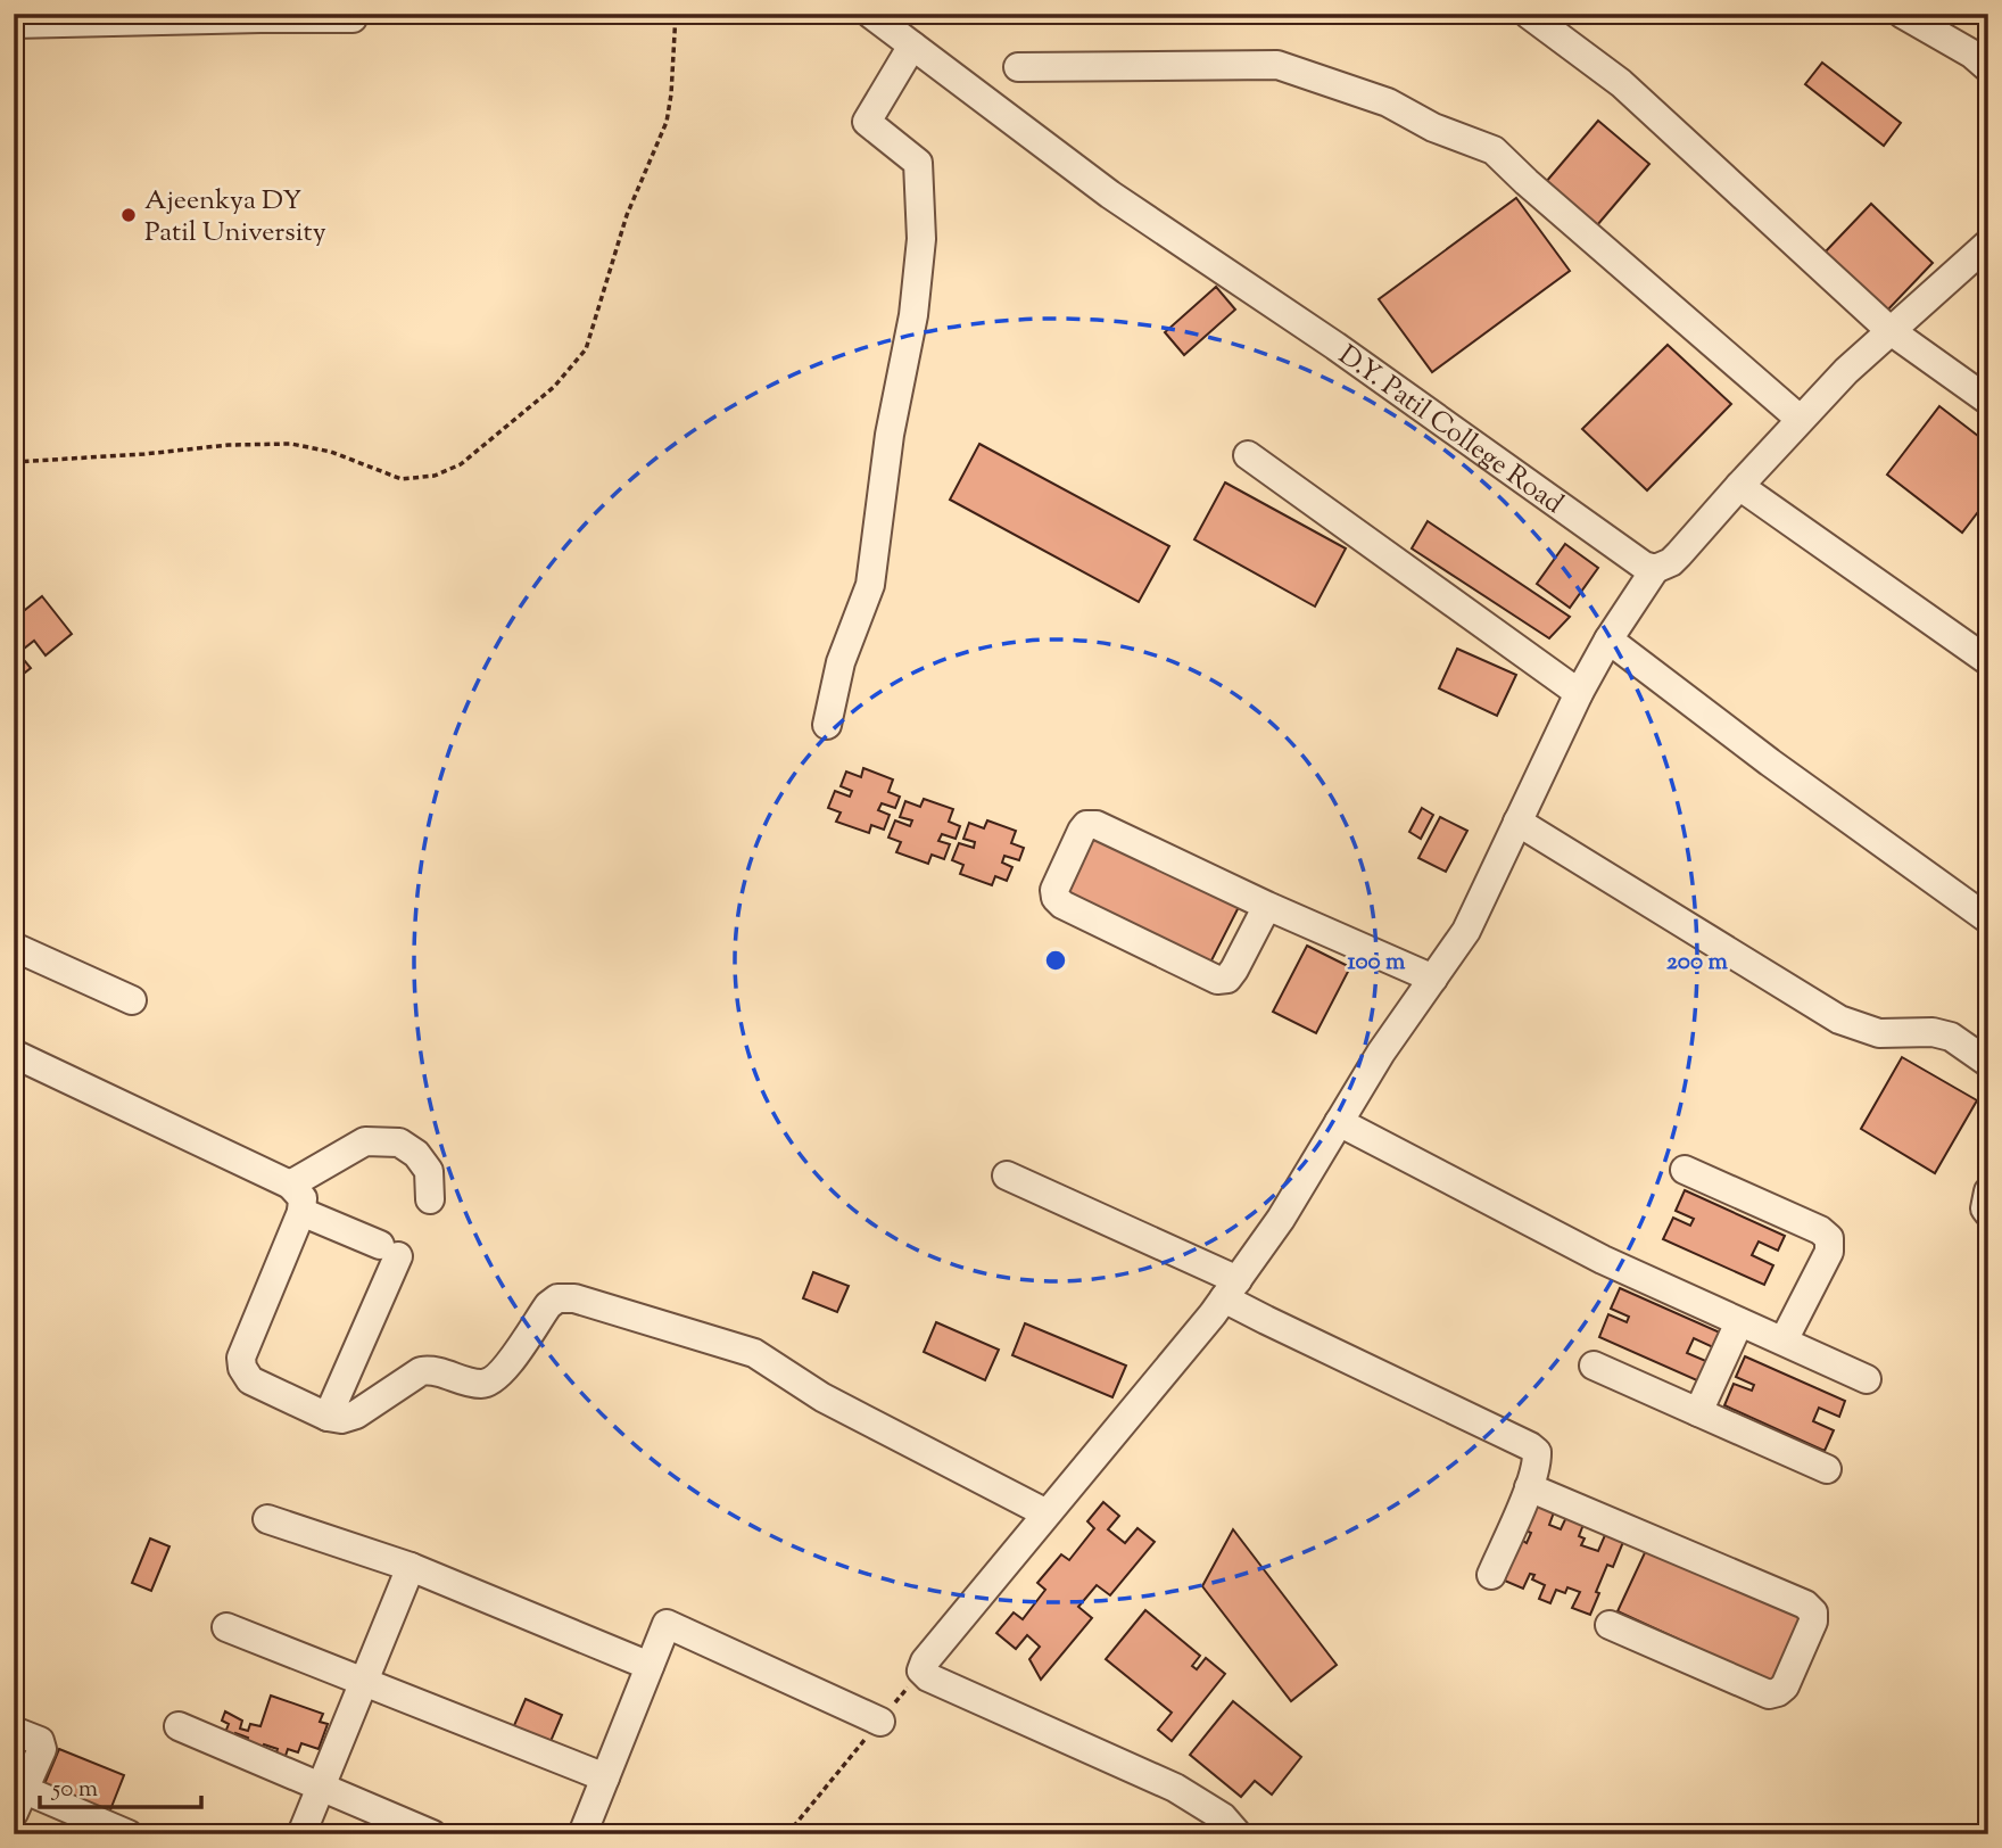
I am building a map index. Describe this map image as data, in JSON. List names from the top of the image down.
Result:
{
  "streets": {
    "street": ["D.Y. Patil College Road"]
  },
  "places": ["Ajeenkya DY Patil University"],
  "scale_bar": "50 m",
  "rings": ["100 m", "200 m"]
}
